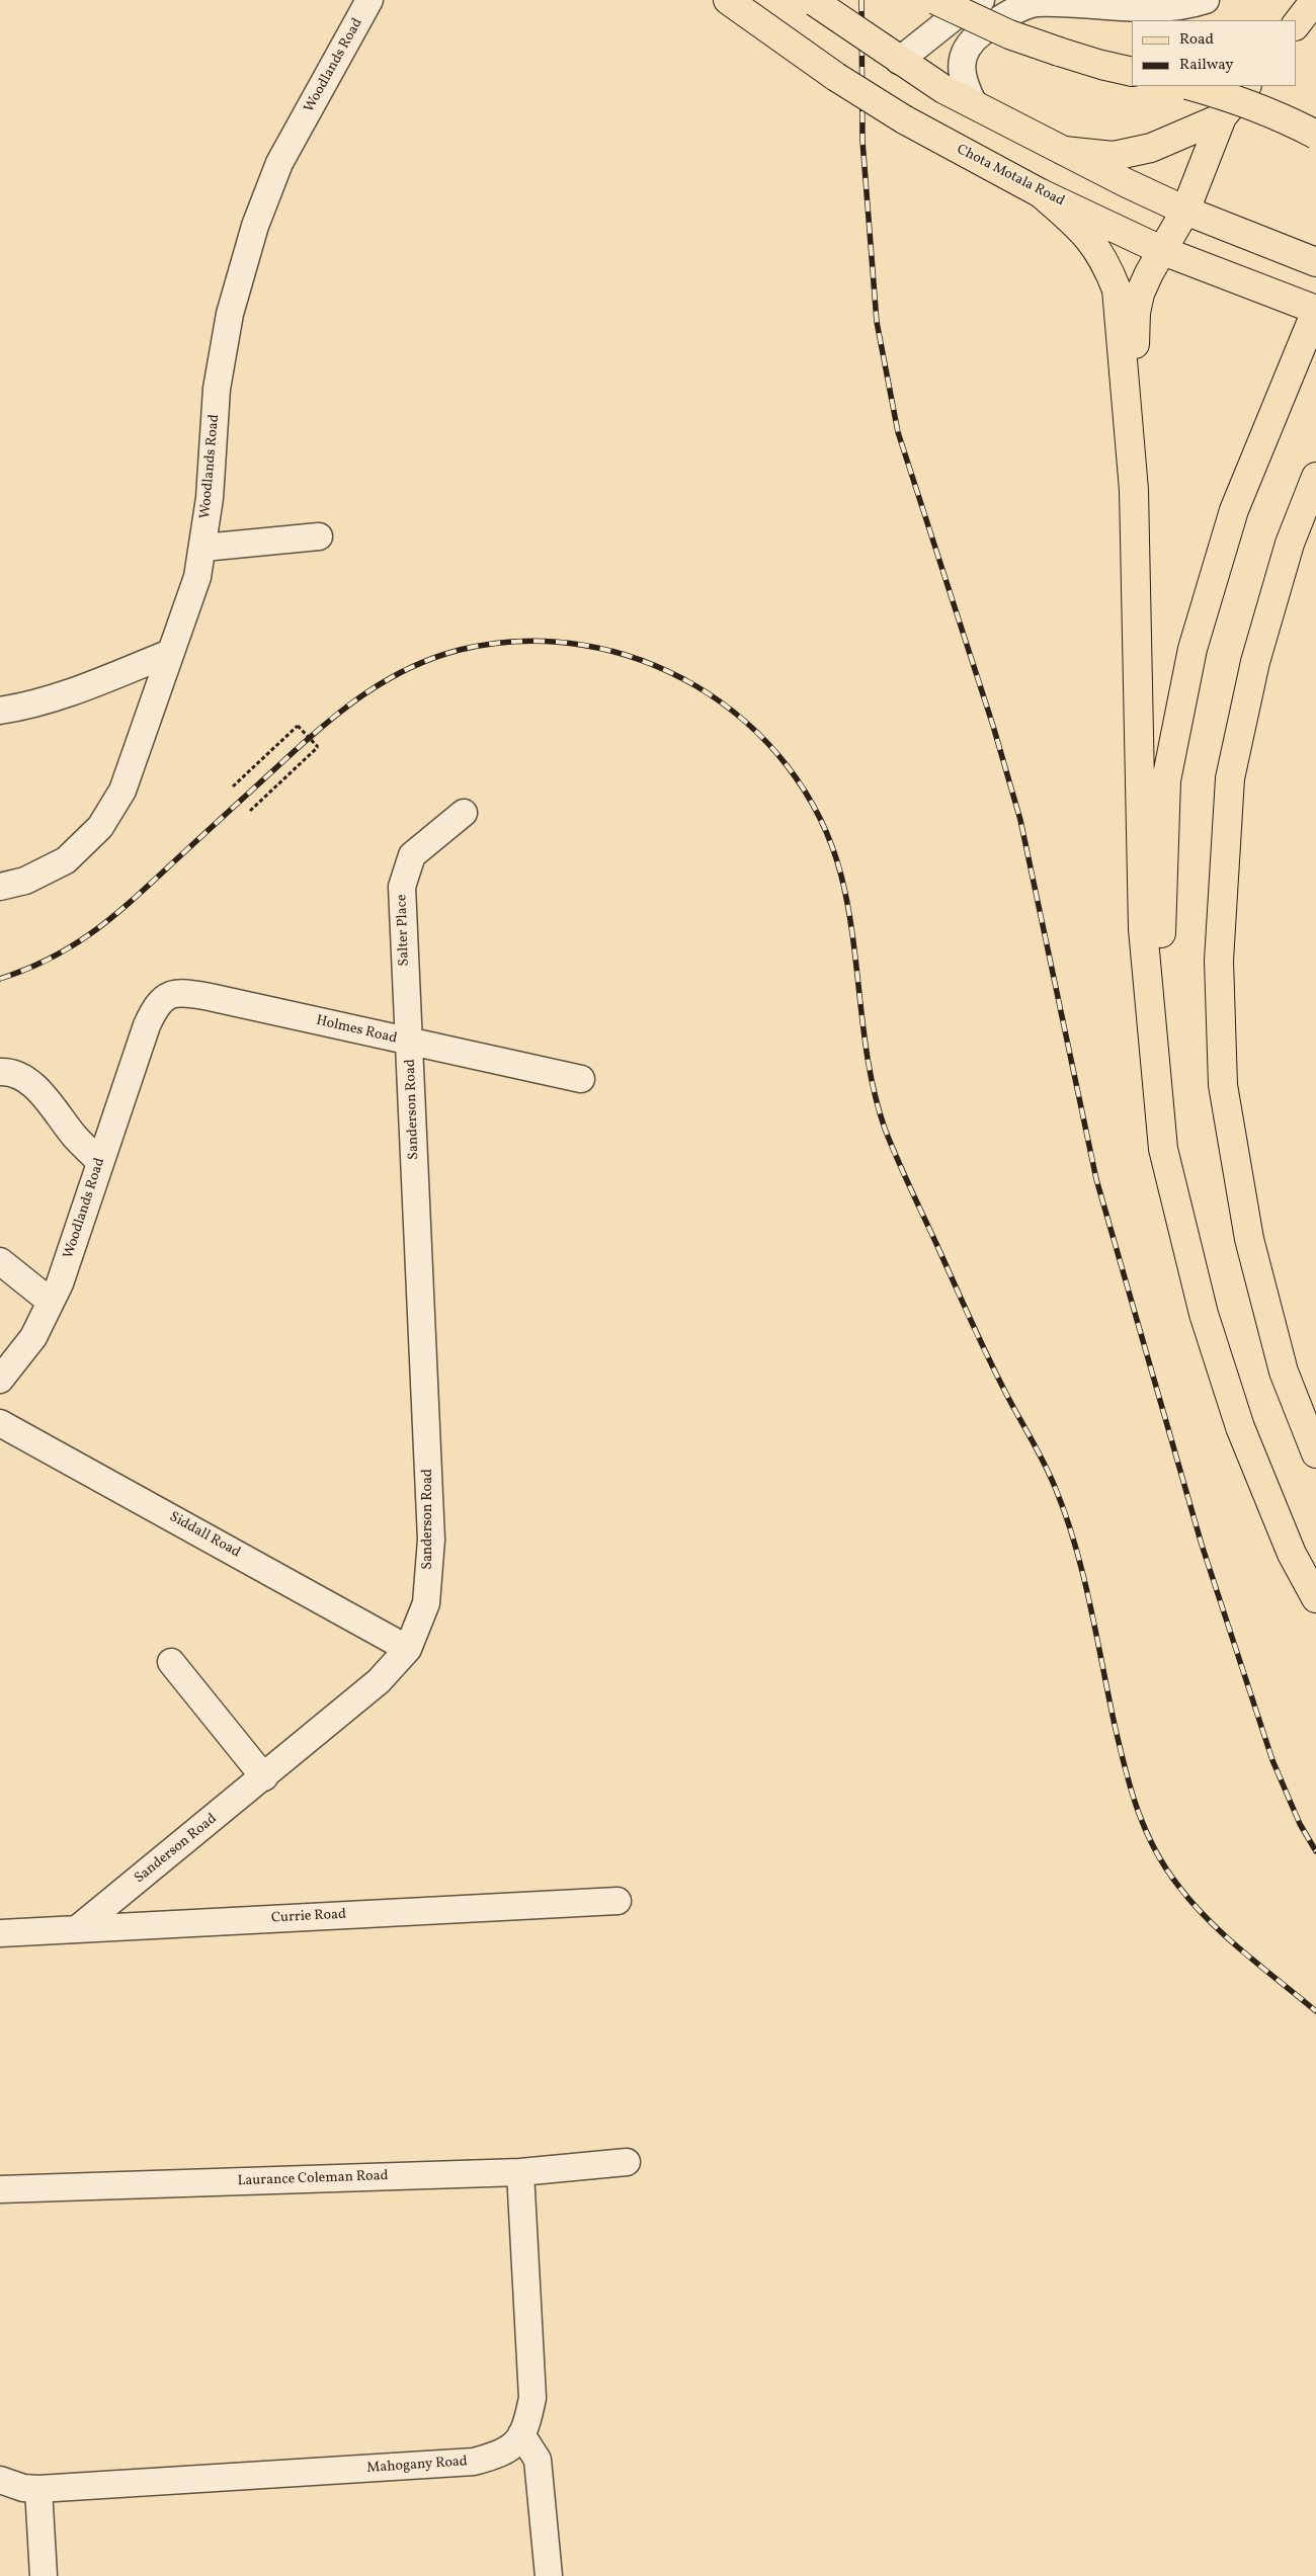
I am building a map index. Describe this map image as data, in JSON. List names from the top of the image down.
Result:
{
  "streets": {
    "main road": ["Chota Motala Road"],
    "street": [
      "Woodlands Road",
      "Salter Place",
      "Holmes Road",
      "Sanderson Road",
      "Siddall Road",
      "Currie Road",
      "Laurance Coleman Road",
      "Mahogany Road"
    ]
  },
  "crossings": [
    ["Woodlands Road", "Holmes Road"],
    ["Salter Place", "Holmes Road"],
    ["Salter Place", "Sanderson Road"],
    ["Holmes Road", "Sanderson Road"],
    ["Sanderson Road", "Siddall Road"],
    ["Sanderson Road", "Currie Road"],
    ["Laurance Coleman Road", "Mahogany Road"]
  ],
  "legend": ["Road", "Railway"]
}
